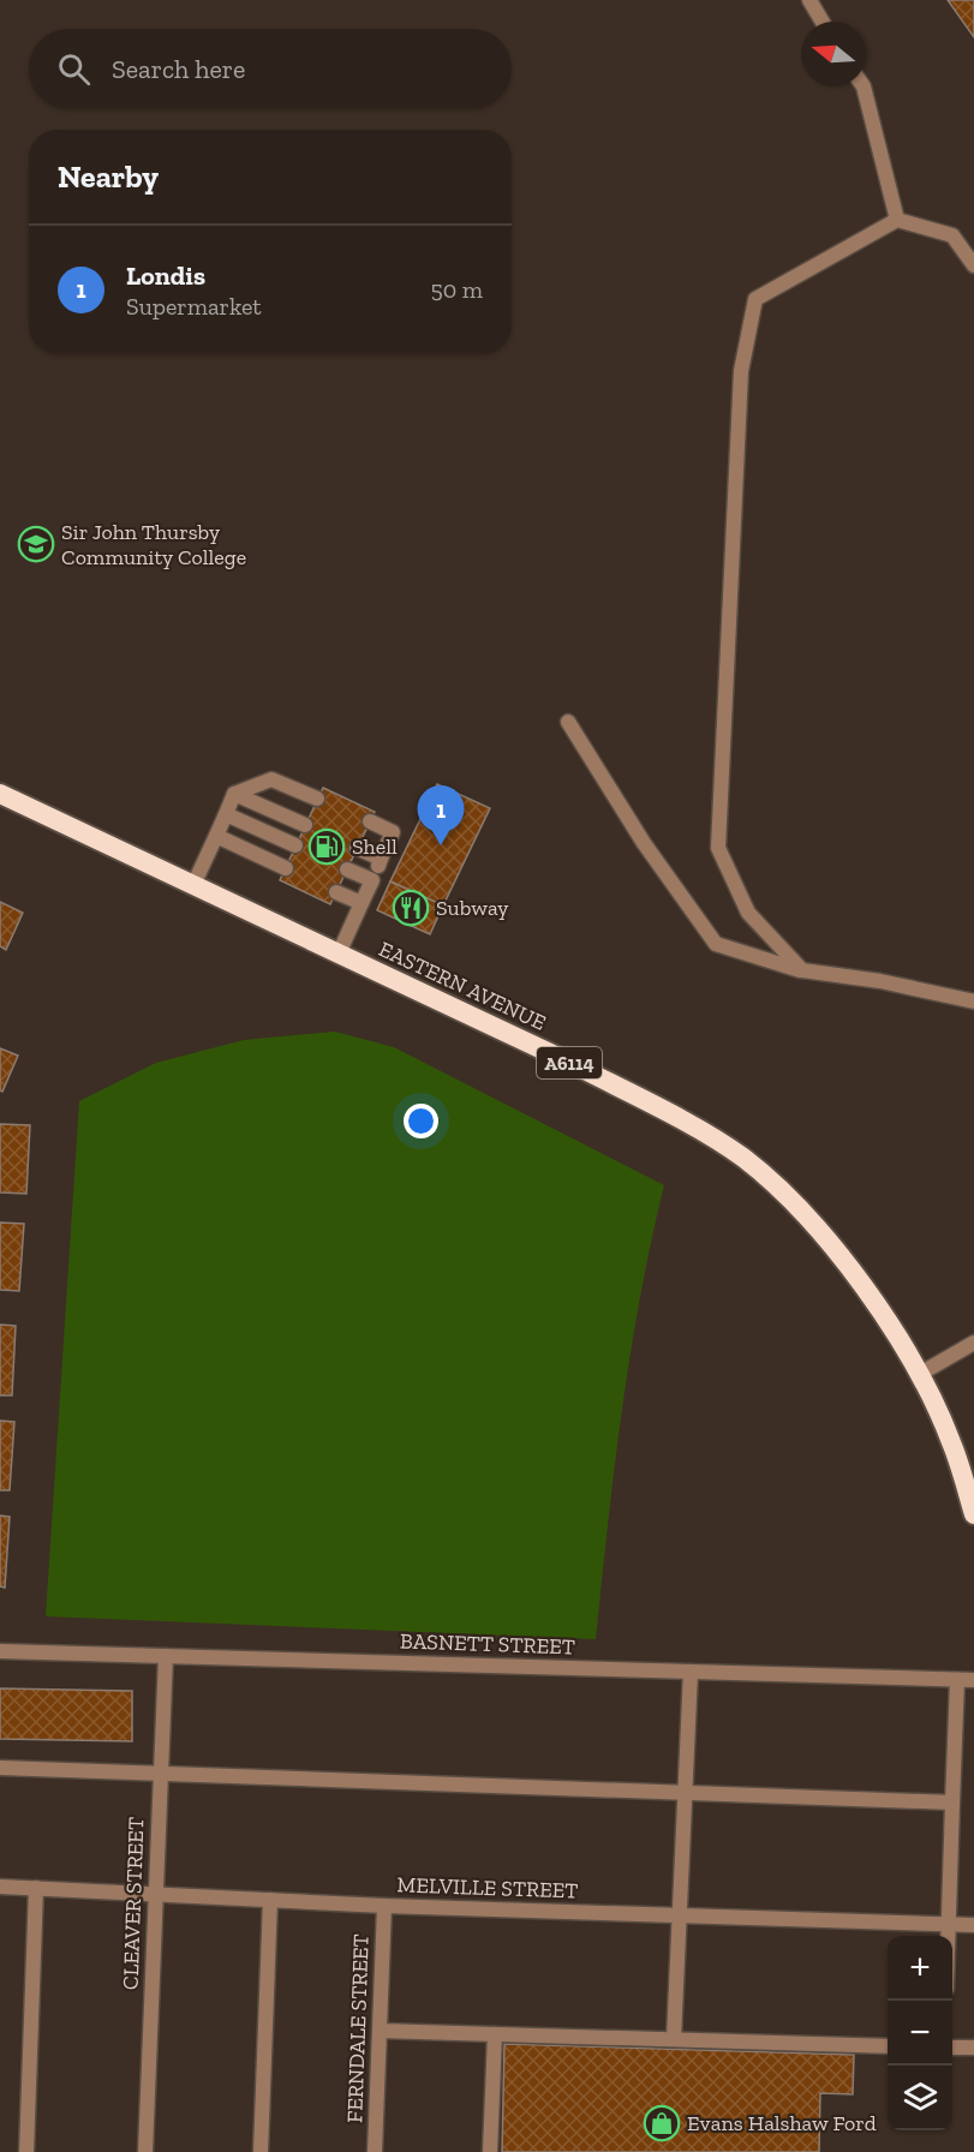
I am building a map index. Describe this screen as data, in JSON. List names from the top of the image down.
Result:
{
  "streets": {
    "highway": ["EASTERN AVENUE", "A6114"],
    "street": [
      "BASNETT STREET",
      "MELVILLE STREET",
      "CLEAVER STREET",
      "FERNDALE STREET"
    ]
  },
  "crossings": [
    ["BASNETT STREET", "CLEAVER STREET"],
    ["MELVILLE STREET", "CLEAVER STREET"],
    ["MELVILLE STREET", "FERNDALE STREET"]
  ],
  "places": {
    "school or university": ["Sir John Thursby Community College"],
    "fuel station": ["Shell"],
    "restaurant": ["Subway"],
    "shop": ["Evans Halshaw Ford"]
  },
  "north": "left",
  "page": {
    "search": "Search here",
    "heading": "Nearby",
    "list": [
      {
        "mark": "1",
        "name": "Londis",
        "note": "Supermarket",
        "value": "50 m"
      }
    ],
    "pins": "1",
    "map_buttons": ["+", "−"]
  }
}
